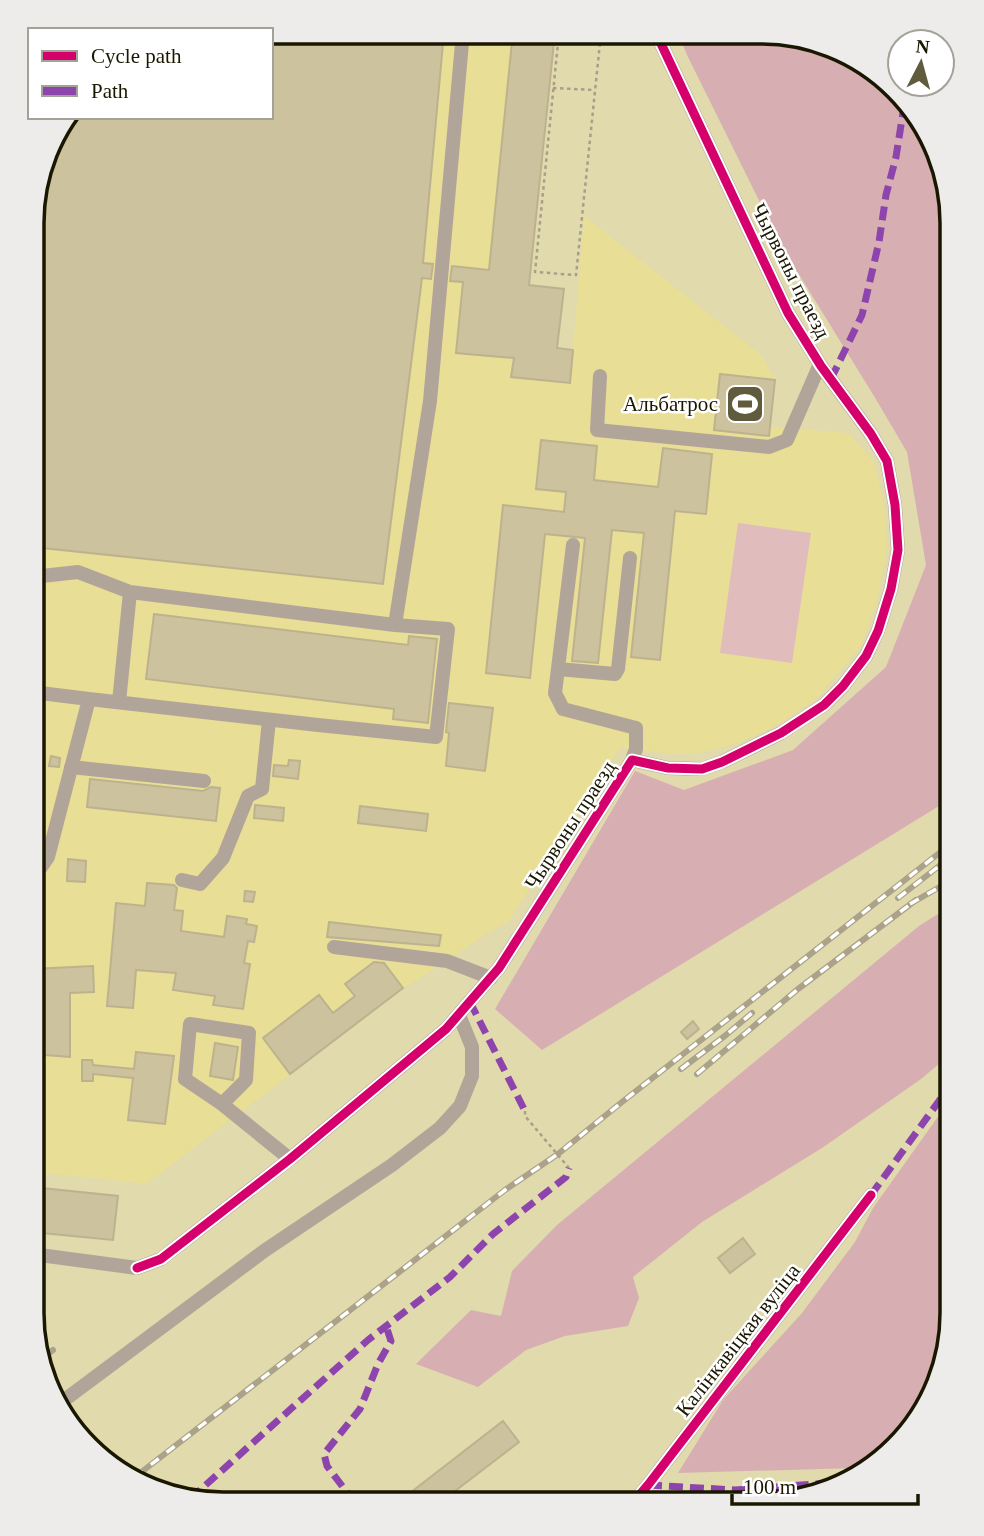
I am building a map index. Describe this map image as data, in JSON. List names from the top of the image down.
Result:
{
  "streets": {
    "street": ["Чырвоны праезд", "Калінкавіцкая вуліца"]
  },
  "places": {
    "sports": ["Альбатрос"]
  },
  "legend": ["Cycle path", "Path"],
  "scale_bar": "100 m",
  "north": "top"
}
